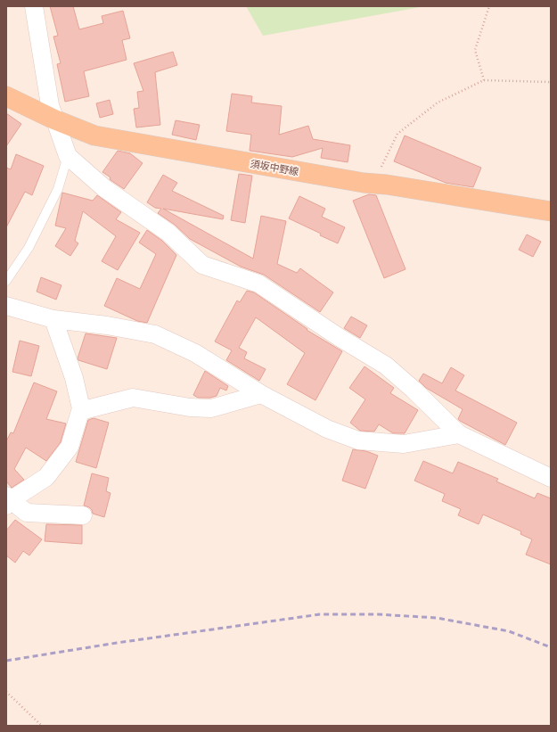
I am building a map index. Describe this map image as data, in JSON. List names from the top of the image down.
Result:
{
  "streets": {
    "main road": ["須坂中野線"]
  }
}
